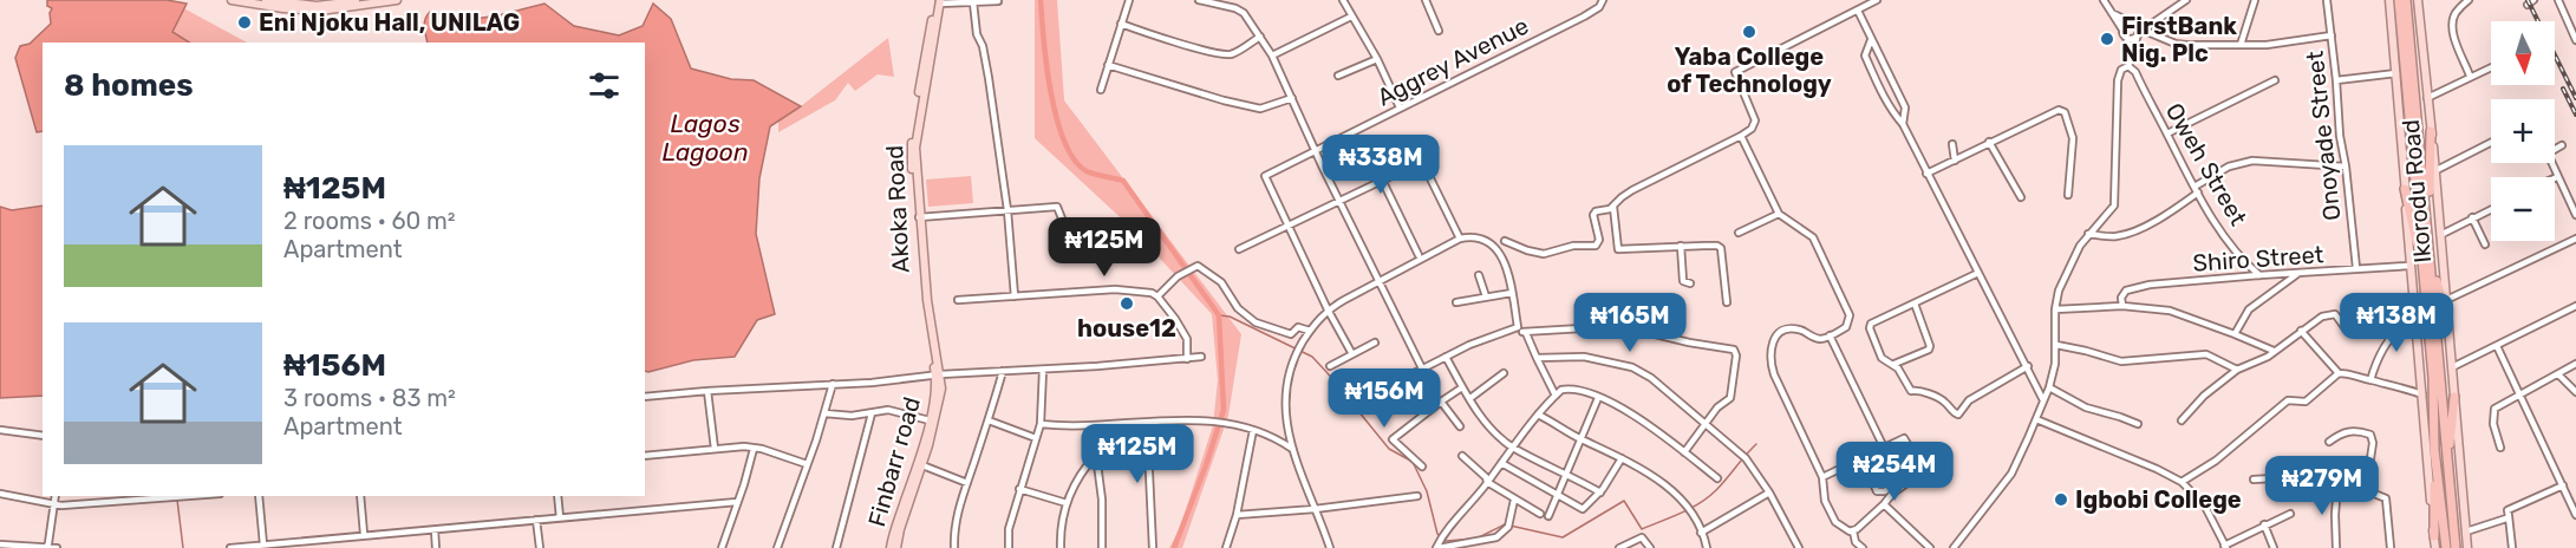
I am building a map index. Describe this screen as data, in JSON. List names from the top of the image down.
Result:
{
  "streets": {
    "highway": ["Ikorodu Road"],
    "main road": ["Akoka Road", "Finbarr road"],
    "street": [
      "Aggrey Avenue",
      "Onoyade Street",
      "Oweh Street",
      "Shiro Street"
    ]
  },
  "crossings": [
    ["Onoyade Street", "Shiro Street"],
    ["Oweh Street", "Shiro Street"],
    ["Ikorodu Road", "Shiro Street"]
  ],
  "water": ["Lagos Lagoon"],
  "places": [
    "Eni Njoku Hall, UNILAG",
    "Yaba College of Technology",
    "FirstBank Nig. Plc",
    "house12",
    "Igbobi College"
  ],
  "north": "bottom",
  "page": {
    "map_buttons": ["+", "−"],
    "heading": "8 homes",
    "list": [
      {
        "name": "₦125M",
        "note": "2 rooms · 60 m² · Apartment"
      },
      {
        "name": "₦156M",
        "note": "3 rooms · 83 m² · Apartment"
      }
    ],
    "price": [
      "₦338M",
      "₦125M",
      "₦165M",
      "₦138M",
      "₦156M",
      "₦125M",
      "₦254M",
      "₦279M"
    ]
  }
}
